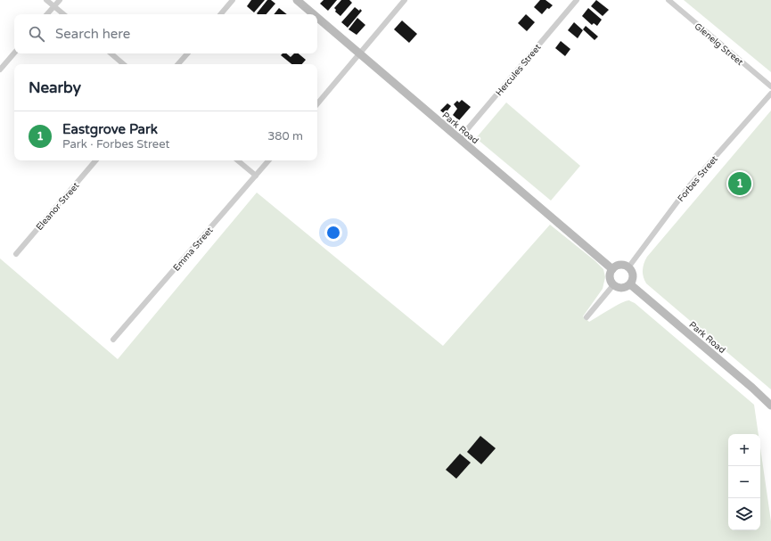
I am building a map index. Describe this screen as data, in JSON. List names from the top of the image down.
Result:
{
  "streets": {
    "street": [
      "Glenelg Street",
      "Hercules Street",
      "Park Road",
      "Forbes Street",
      "Eleanor Street",
      "Emma Street"
    ]
  },
  "crossings": [
    ["Hercules Street", "Park Road"],
    ["Park Road", "Forbes Street"]
  ],
  "page": {
    "search": "Search here",
    "heading": "Nearby",
    "list": [
      {
        "mark": "1",
        "name": "Eastgrove Park",
        "note": "Park · Forbes Street",
        "value": "380 m"
      }
    ],
    "pins": "1",
    "map_buttons": ["+", "−"]
  }
}
